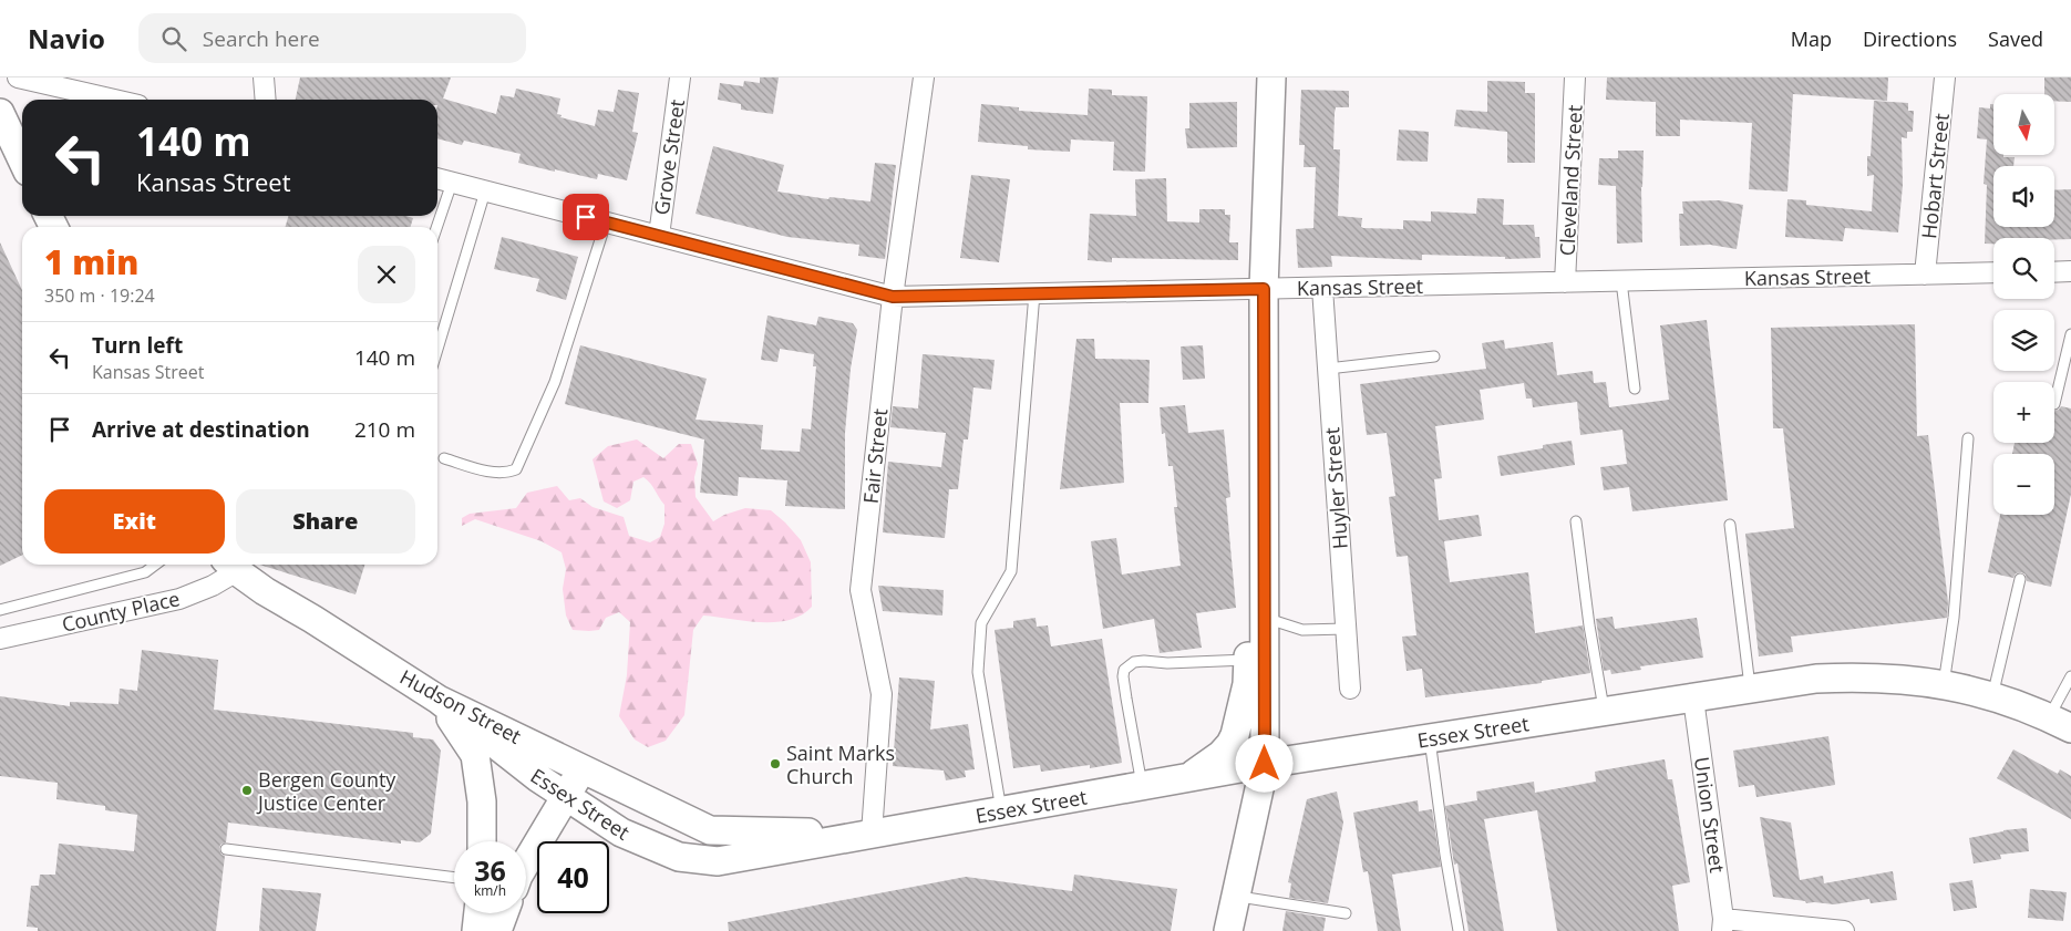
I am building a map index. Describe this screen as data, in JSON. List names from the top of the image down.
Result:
{
  "streets": {
    "main road": ["Hudson Street", "Essex Street"],
    "street": [
      "Grove Street",
      "Hobart Street",
      "Cleveland Street",
      "Kansas Street",
      "Fair Street",
      "Huyler Street",
      "County Place",
      "Union Street"
    ]
  },
  "crossings": [
    ["Grove Street", "Kansas Street"],
    ["Hobart Street", "Kansas Street"],
    ["Cleveland Street", "Kansas Street"],
    ["Kansas Street", "Fair Street"],
    ["Kansas Street", "Huyler Street"],
    ["Fair Street", "Essex Street"],
    ["County Place", "Hudson Street"],
    ["Hudson Street", "Essex Street"],
    ["Essex Street", "Union Street"]
  ],
  "places": ["Saint Marks Church", "Bergen County Justice Center"],
  "north": "bottom",
  "page": {
    "header": "Navio",
    "search": "Search here",
    "nav": ["Map", "Directions", "Saved"],
    "map_buttons": ["+", "−"],
    "turn": ["140 m", "Kansas Street"],
    "heading": ["1 min", "350 m · 19:24"],
    "list": [
      {
        "name": "Turn left",
        "note": "Kansas Street",
        "value": "140 m"
      },
      {
        "name": "Arrive at destination",
        "value": "210 m"
      }
    ],
    "buttons": ["Exit", "Share"],
    "speed": "36 km/h",
    "limit": "40"
  }
}
